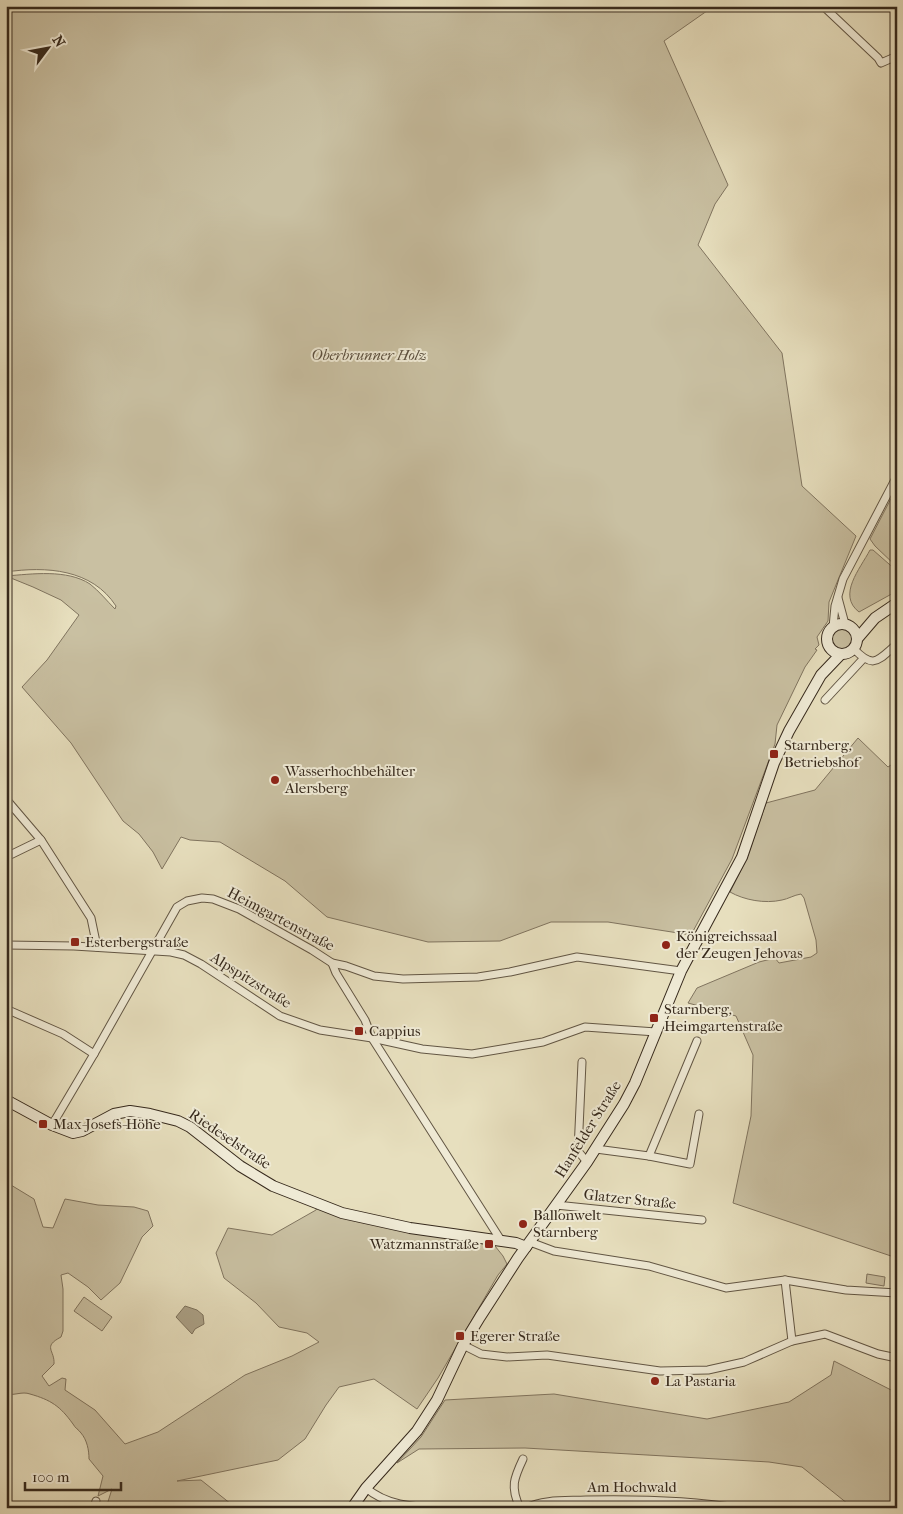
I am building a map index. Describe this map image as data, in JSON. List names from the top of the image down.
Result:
{
  "streets": {
    "street": [
      "Heimgartenstraße",
      "Alpspitzstraße",
      "Hanfelder Straße",
      "Riedeselstraße",
      "Glatzer Straße",
      "Am Hochwald"
    ]
  },
  "crossings": [
    ["Heimgartenstraße", "Alpspitzstraße"],
    ["Heimgartenstraße", "Hanfelder Straße"],
    ["Heimgartenstraße", "Riedeselstraße"],
    ["Alpspitzstraße", "Hanfelder Straße"],
    ["Hanfelder Straße", "Riedeselstraße"],
    ["Hanfelder Straße", "Glatzer Straße"]
  ],
  "parks": ["Oberbrunner Holz"],
  "places": {
    "transit": [
      "Starnberg, Betriebshof",
      "Esterbergstraße",
      "Starnberg, Heimgartenstraße",
      "Cappius",
      "Max-Josefs-Höhe",
      "Watzmannstraße",
      "Egerer Straße"
    ],
    "other": [
      "Wasserhochbehälter Alersberg",
      "Königreichssaal der Zeugen Jehovas",
      "Ballonwelt Starnberg",
      "La Pastaria"
    ]
  },
  "scale_bar": "100 m",
  "north": "top right"
}
